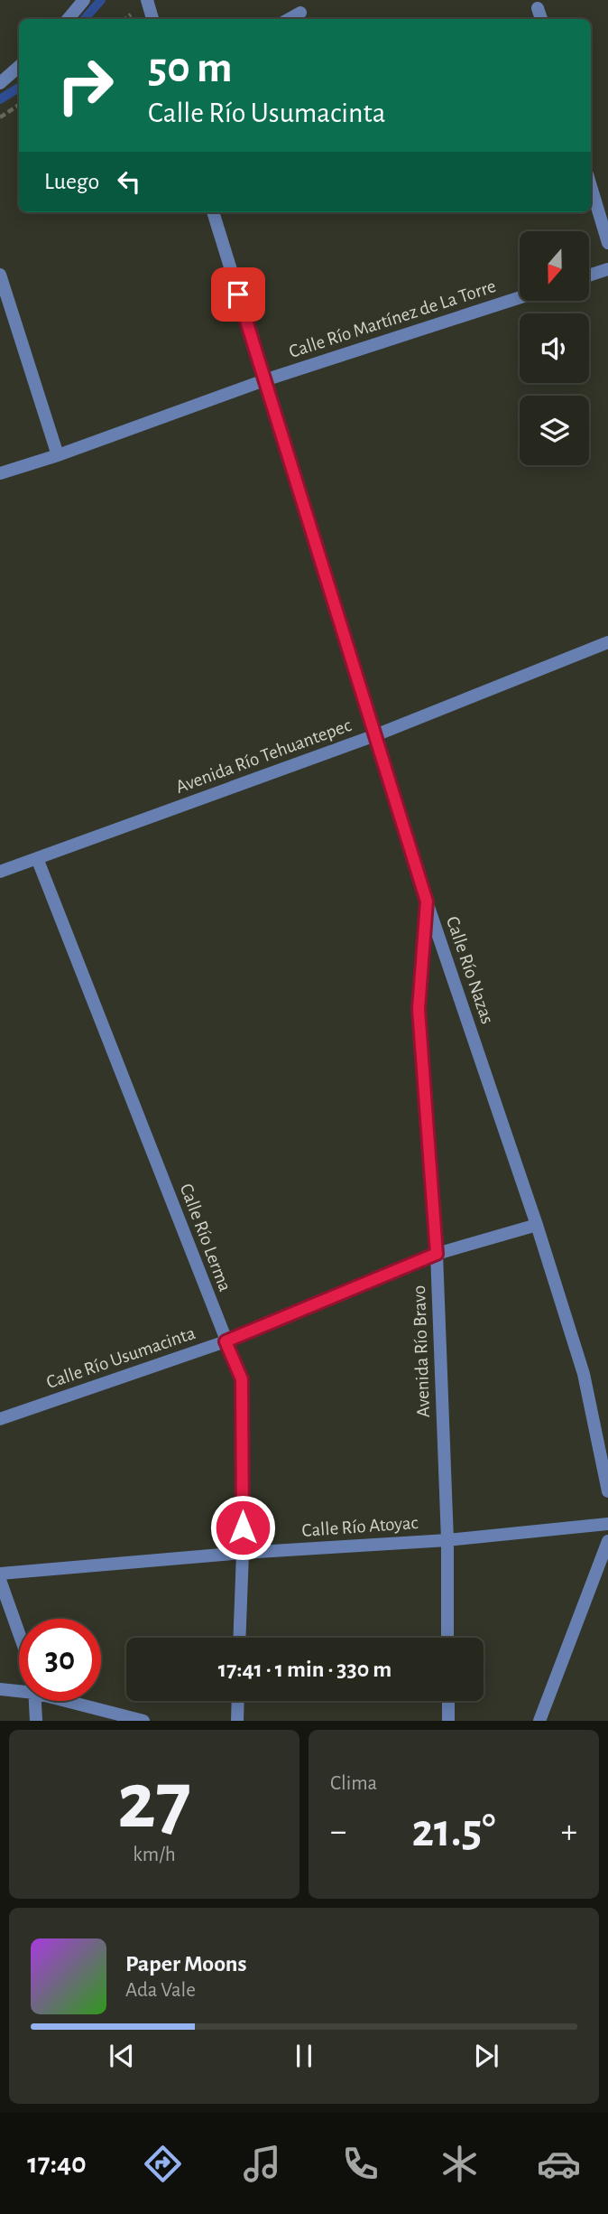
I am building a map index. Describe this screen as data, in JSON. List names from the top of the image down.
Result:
{
  "streets": {
    "street": [
      "Calle Río Martínez de La Torre",
      "Avenida Río Tehuantepec",
      "Calle Río Nazas",
      "Calle Río Lerma",
      "Avenida Río Bravo",
      "Calle Río Usumacinta",
      "Calle Río Atoyac"
    ]
  },
  "crossings": [
    ["Calle Río Martínez de La Torre", "Calle Río Nazas"],
    ["Avenida Río Tehuantepec", "Calle Río Nazas"],
    ["Avenida Río Tehuantepec", "Calle Río Lerma"],
    ["Calle Río Nazas", "Avenida Río Bravo"],
    ["Calle Río Nazas", "Calle Río Usumacinta"],
    ["Calle Río Lerma", "Calle Río Usumacinta"],
    ["Calle Río Lerma", "Calle Río Atoyac"],
    ["Avenida Río Bravo", "Calle Río Usumacinta"],
    ["Avenida Río Bravo", "Calle Río Atoyac"]
  ],
  "north": "bottom",
  "page": {
    "turn": ["50 m", "Calle Río Usumacinta"],
    "then": "Luego",
    "limit": "30",
    "trip": "17:41 · 1 min · 330 m",
    "tile": [
      ["27", "km/h"],
      "Clima"
    ],
    "heat": ["−", "21.5°", "+"],
    "song": ["Paper Moons", "Ada Vale"],
    "tabs": "17:40"
  }
}
